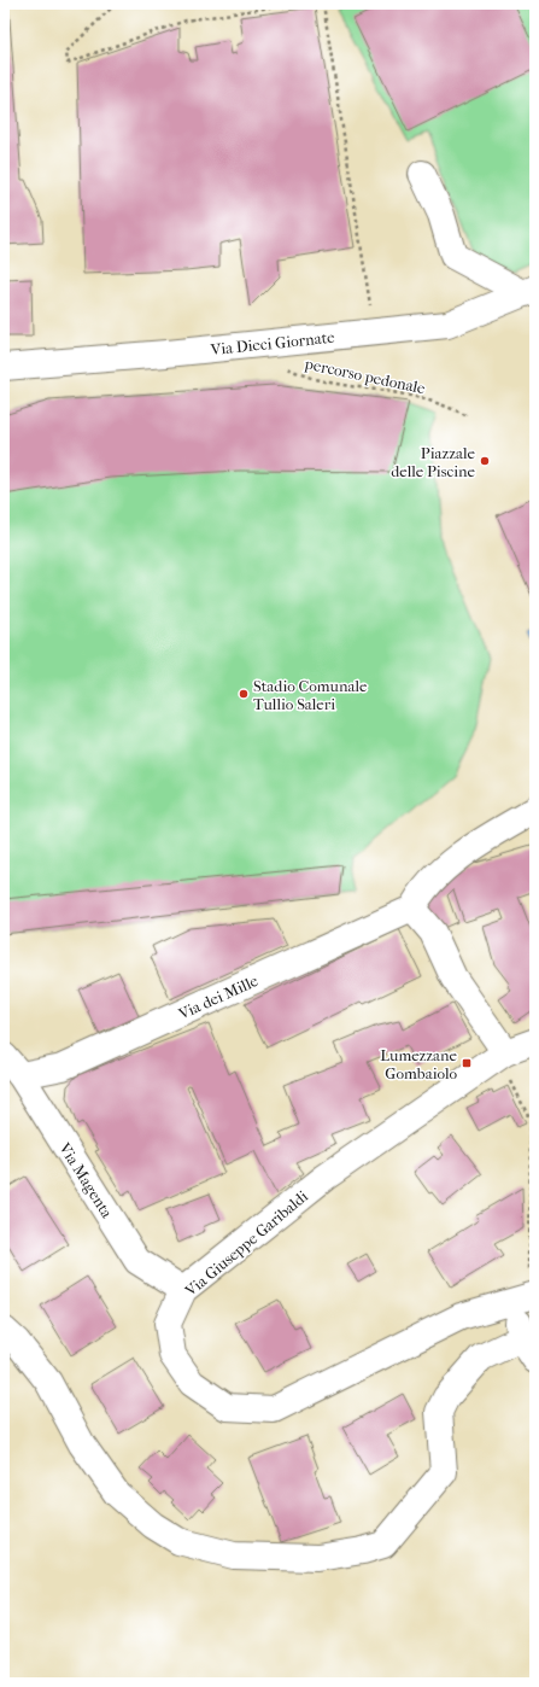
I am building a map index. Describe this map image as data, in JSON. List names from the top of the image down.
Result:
{
  "streets": {
    "street": [
      "Via Dieci Giornate",
      "Via dei Mille",
      "Via Magenta",
      "Via Giuseppe Garibaldi"
    ],
    "path": ["percorso pedonale"]
  },
  "crossings": [
    ["Via Dieci Giornate", "percorso pedonale"],
    ["Via dei Mille", "Via Magenta"],
    ["Via Magenta", "Via Giuseppe Garibaldi"]
  ],
  "places": {
    "other": ["Piazzale delle Piscine", "Stadio Comunale Tullio Saleri"],
    "transit": ["Lumezzane Gombaiolo"]
  }
}
